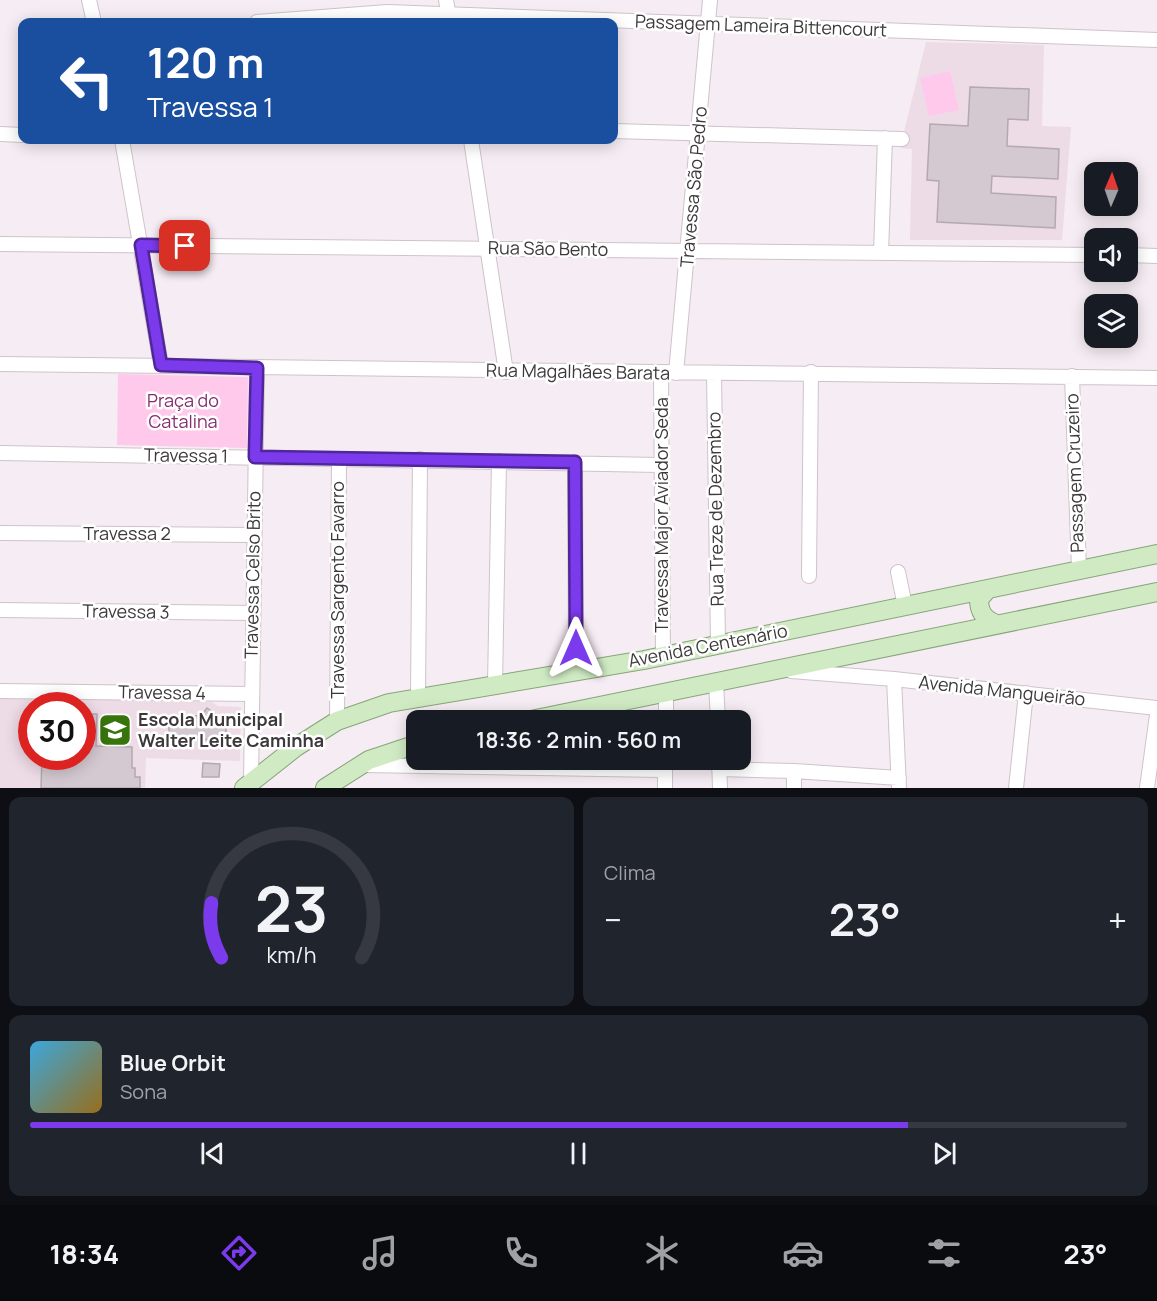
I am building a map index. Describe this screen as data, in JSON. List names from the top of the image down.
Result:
{
  "streets": {
    "main road": ["Avenida Centenário"],
    "street": [
      "Passagem Lameira Bittencourt",
      "Travessa São Pedro",
      "Rua São Bento",
      "Rua Magalhães Barata",
      "Travessa 1",
      "Passagem Cruzeiro",
      "Rua Treze de Dezembro",
      "Travessa Major Aviador Seda",
      "Travessa 2",
      "Travessa Celso Brito",
      "Travessa Sargento Favarro",
      "Travessa 3",
      "Avenida Mangueirão",
      "Travessa 4"
    ]
  },
  "crossings": [
    ["Passagem Lameira Bittencourt", "Travessa São Pedro"],
    ["Travessa São Pedro", "Rua São Bento"],
    ["Travessa São Pedro", "Rua Magalhães Barata"],
    ["Rua Magalhães Barata", "Passagem Cruzeiro"],
    ["Rua Magalhães Barata", "Rua Treze de Dezembro"],
    ["Rua Magalhães Barata", "Travessa Major Aviador Seda"],
    ["Rua Magalhães Barata", "Travessa Celso Brito"],
    ["Travessa 1", "Travessa Major Aviador Seda"],
    ["Travessa 1", "Travessa Celso Brito"],
    ["Travessa 1", "Travessa Sargento Favarro"],
    ["Passagem Cruzeiro", "Avenida Centenário"],
    ["Rua Treze de Dezembro", "Avenida Centenário"],
    ["Travessa Major Aviador Seda", "Avenida Centenário"],
    ["Travessa 2", "Travessa Celso Brito"],
    ["Travessa Celso Brito", "Travessa 3"],
    ["Travessa Celso Brito", "Avenida Centenário"],
    ["Travessa Celso Brito", "Travessa 4"],
    ["Travessa Sargento Favarro", "Avenida Centenário"],
    ["Avenida Centenário", "Avenida Mangueirão"]
  ],
  "parks": ["Praça do Catalina"],
  "places": {
    "school or university": ["Escola Municipal Walter Leite Caminha"]
  },
  "north": "top",
  "page": {
    "turn": ["120 m", "Travessa 1"],
    "limit": "30",
    "trip": "18:36 · 2 min · 560 m",
    "tile": "Clima",
    "heat": ["−", "23°", "+"],
    "song": ["Blue Orbit", "Sona"],
    "tabs": ["18:34", "23°"],
    "gauge": ["23", "km/h"]
  }
}
